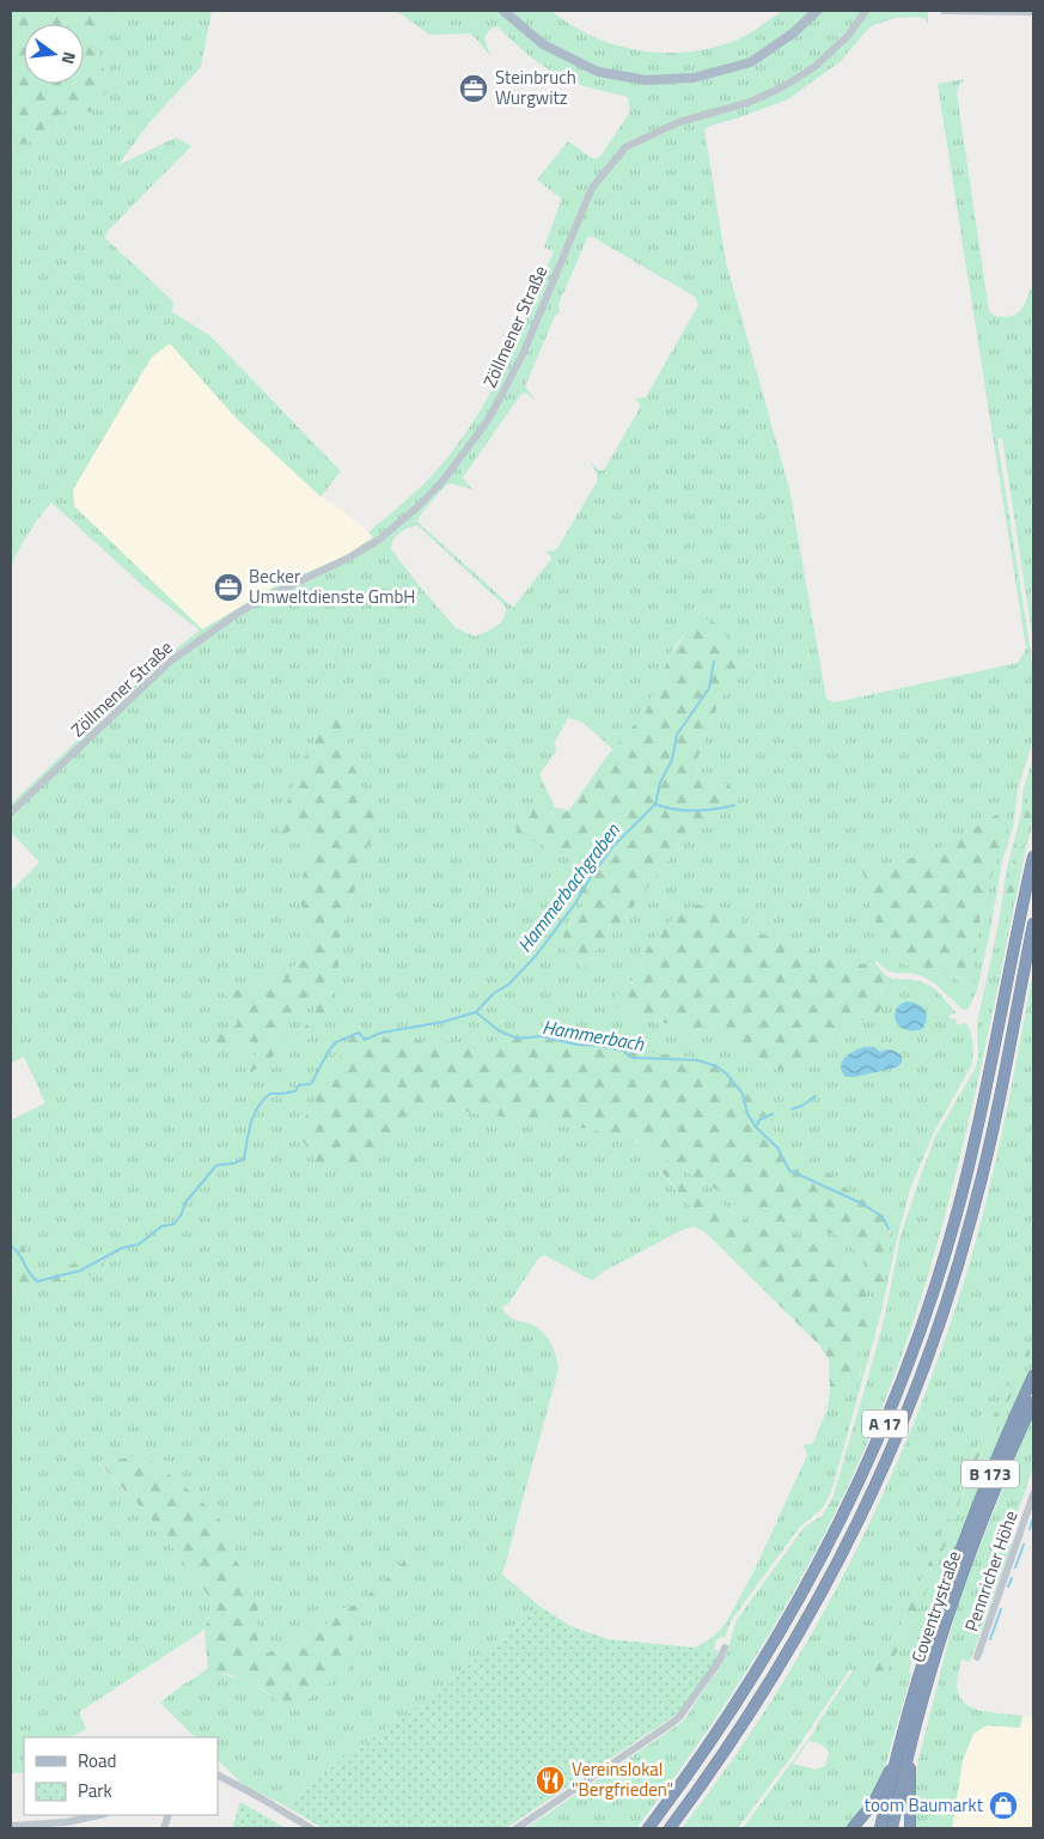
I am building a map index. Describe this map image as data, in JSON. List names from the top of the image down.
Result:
{
  "streets": {
    "highway": ["A 17", "B 173", "Coventrystraße"],
    "street": ["Zöllmener Straße", "Pennricher Höhe"]
  },
  "water": ["Hammerbachgraben", "Hammerbach"],
  "places": {
    "office": ["Steinbruch Wurgwitz", "Becker Umweltdienste GmbH"],
    "restaurant": ["Vereinslokal \"Bergfrieden\""],
    "shop": ["toom Baumarkt"]
  },
  "legend": ["Road", "Park"],
  "north": "right"
}
